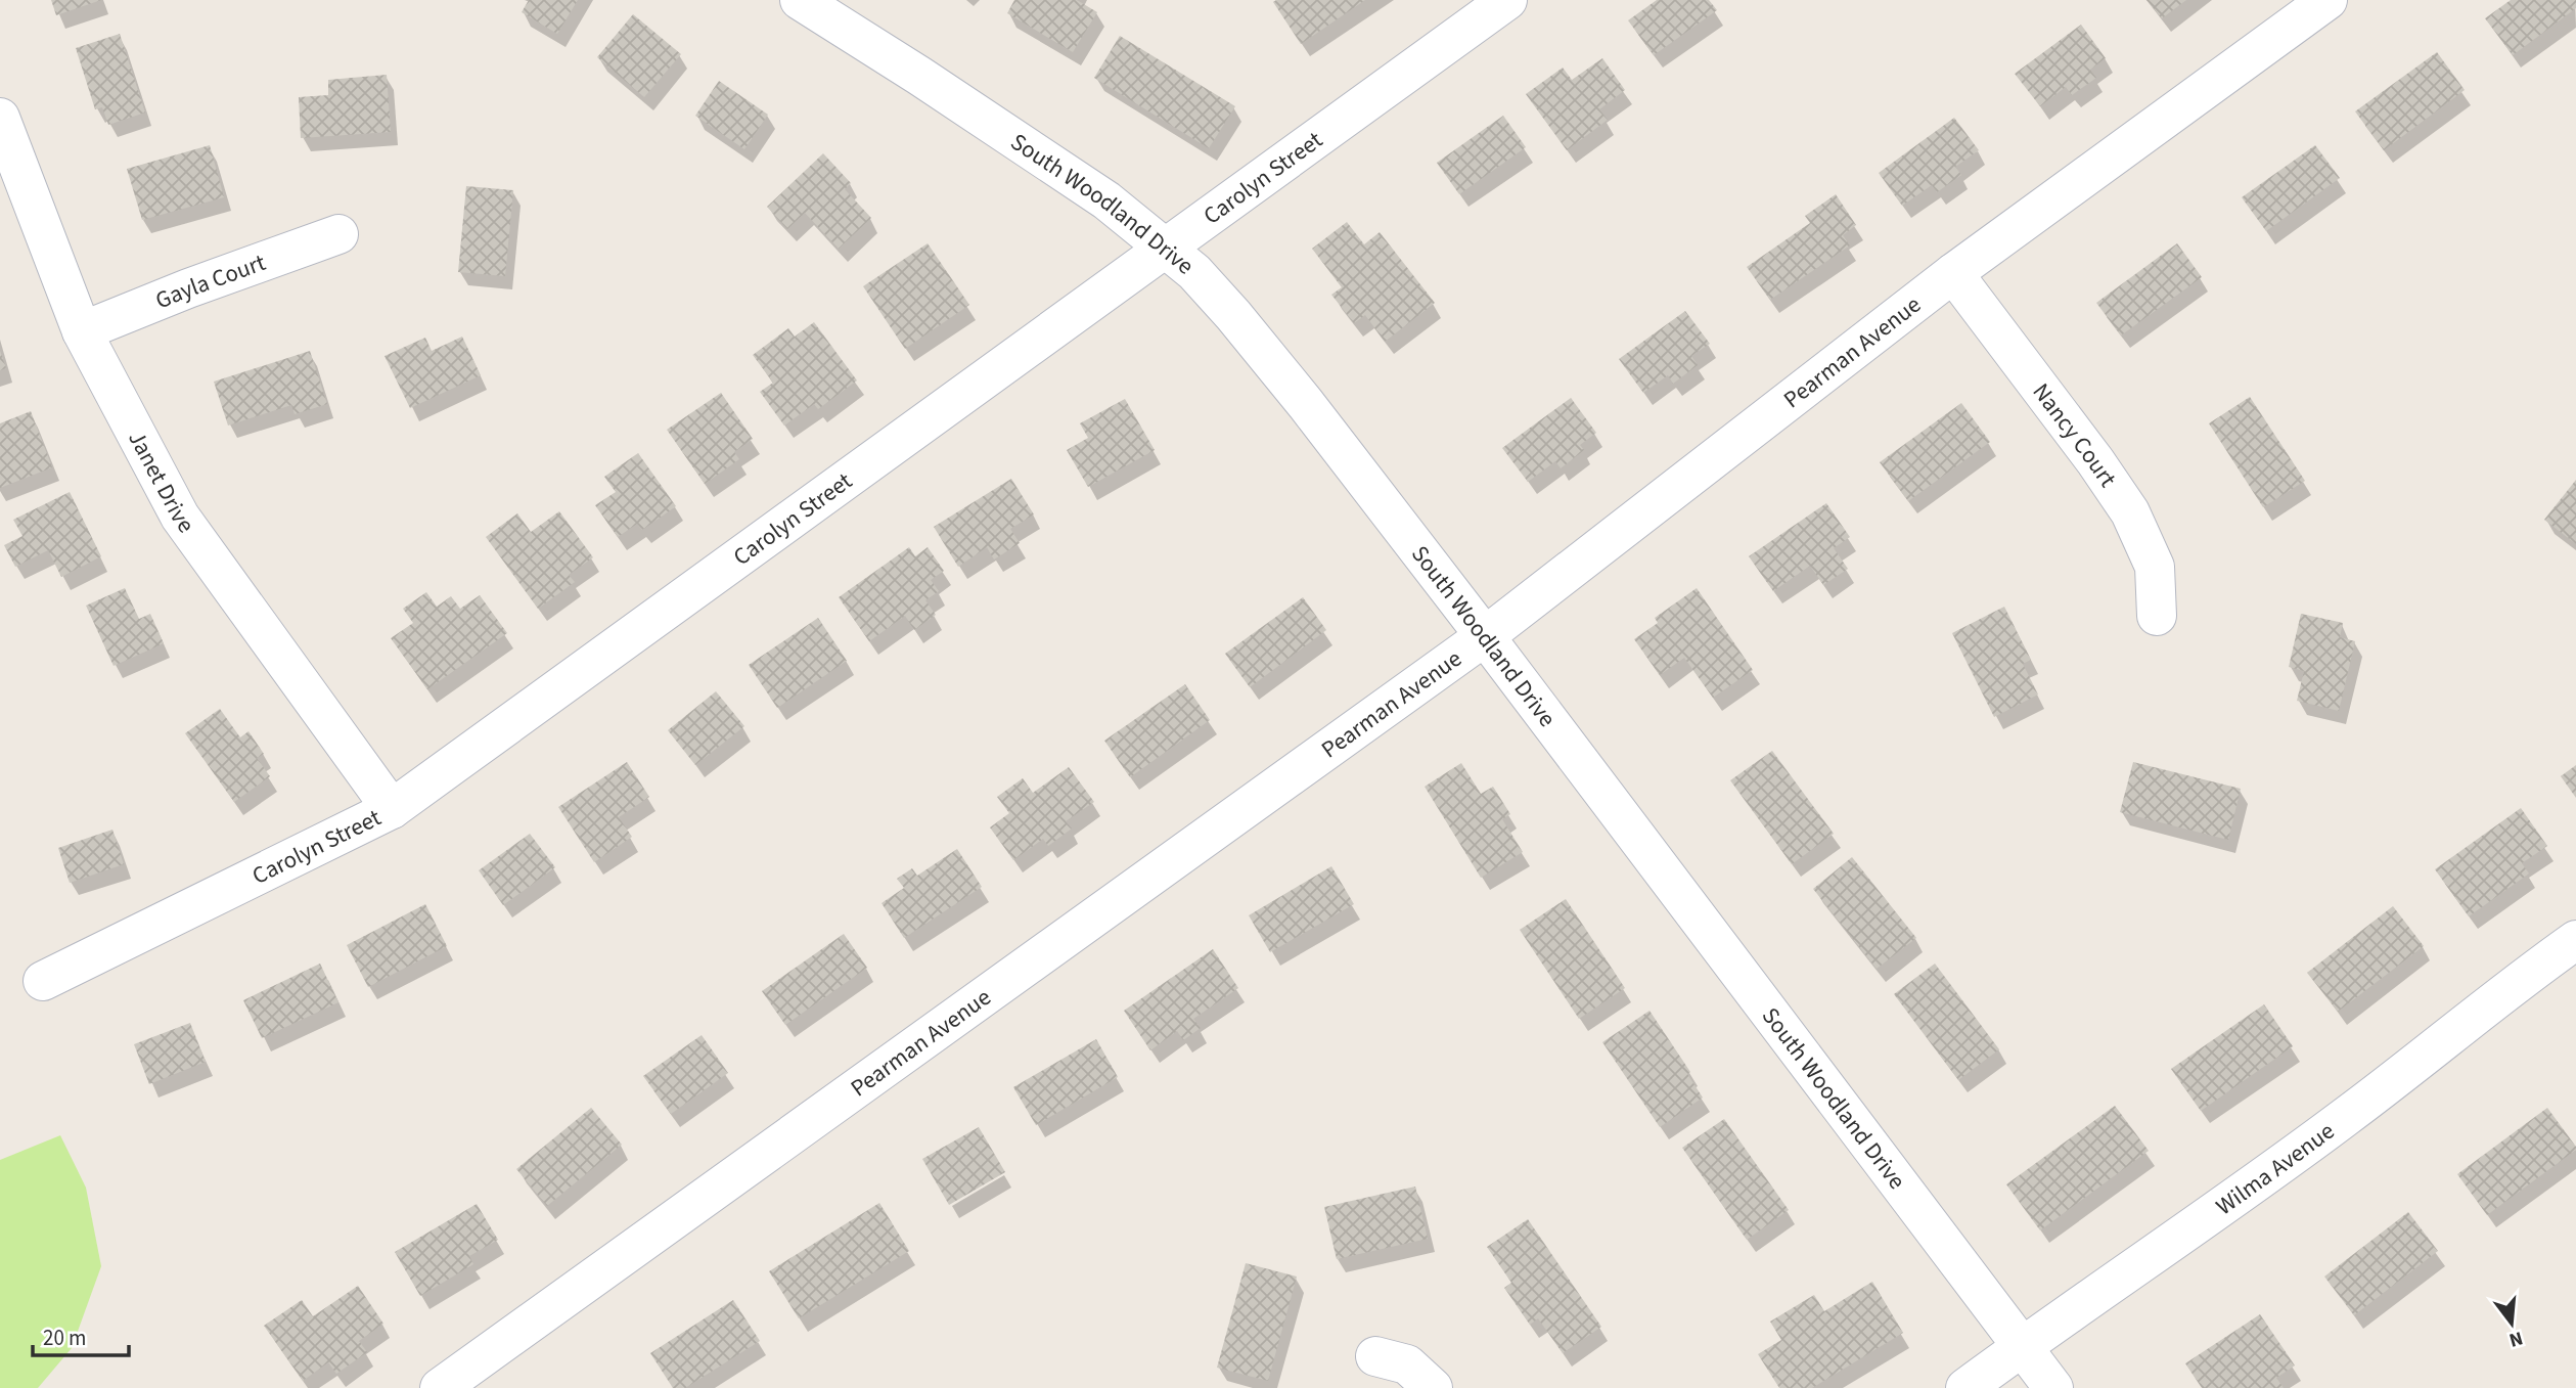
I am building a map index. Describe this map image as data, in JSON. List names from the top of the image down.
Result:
{
  "streets": {
    "street": [
      "Carolyn Street",
      "South Woodland Drive",
      "Gayla Court",
      "Pearman Avenue",
      "Nancy Court",
      "Janet Drive",
      "Wilma Avenue"
    ]
  },
  "crossings": [
    ["Carolyn Street", "South Woodland Drive"],
    ["Carolyn Street", "Janet Drive"],
    ["South Woodland Drive", "Pearman Avenue"],
    ["South Woodland Drive", "Wilma Avenue"],
    ["Gayla Court", "Janet Drive"],
    ["Pearman Avenue", "Nancy Court"]
  ],
  "scale_bar": "20 m",
  "north": "bottom"
}
